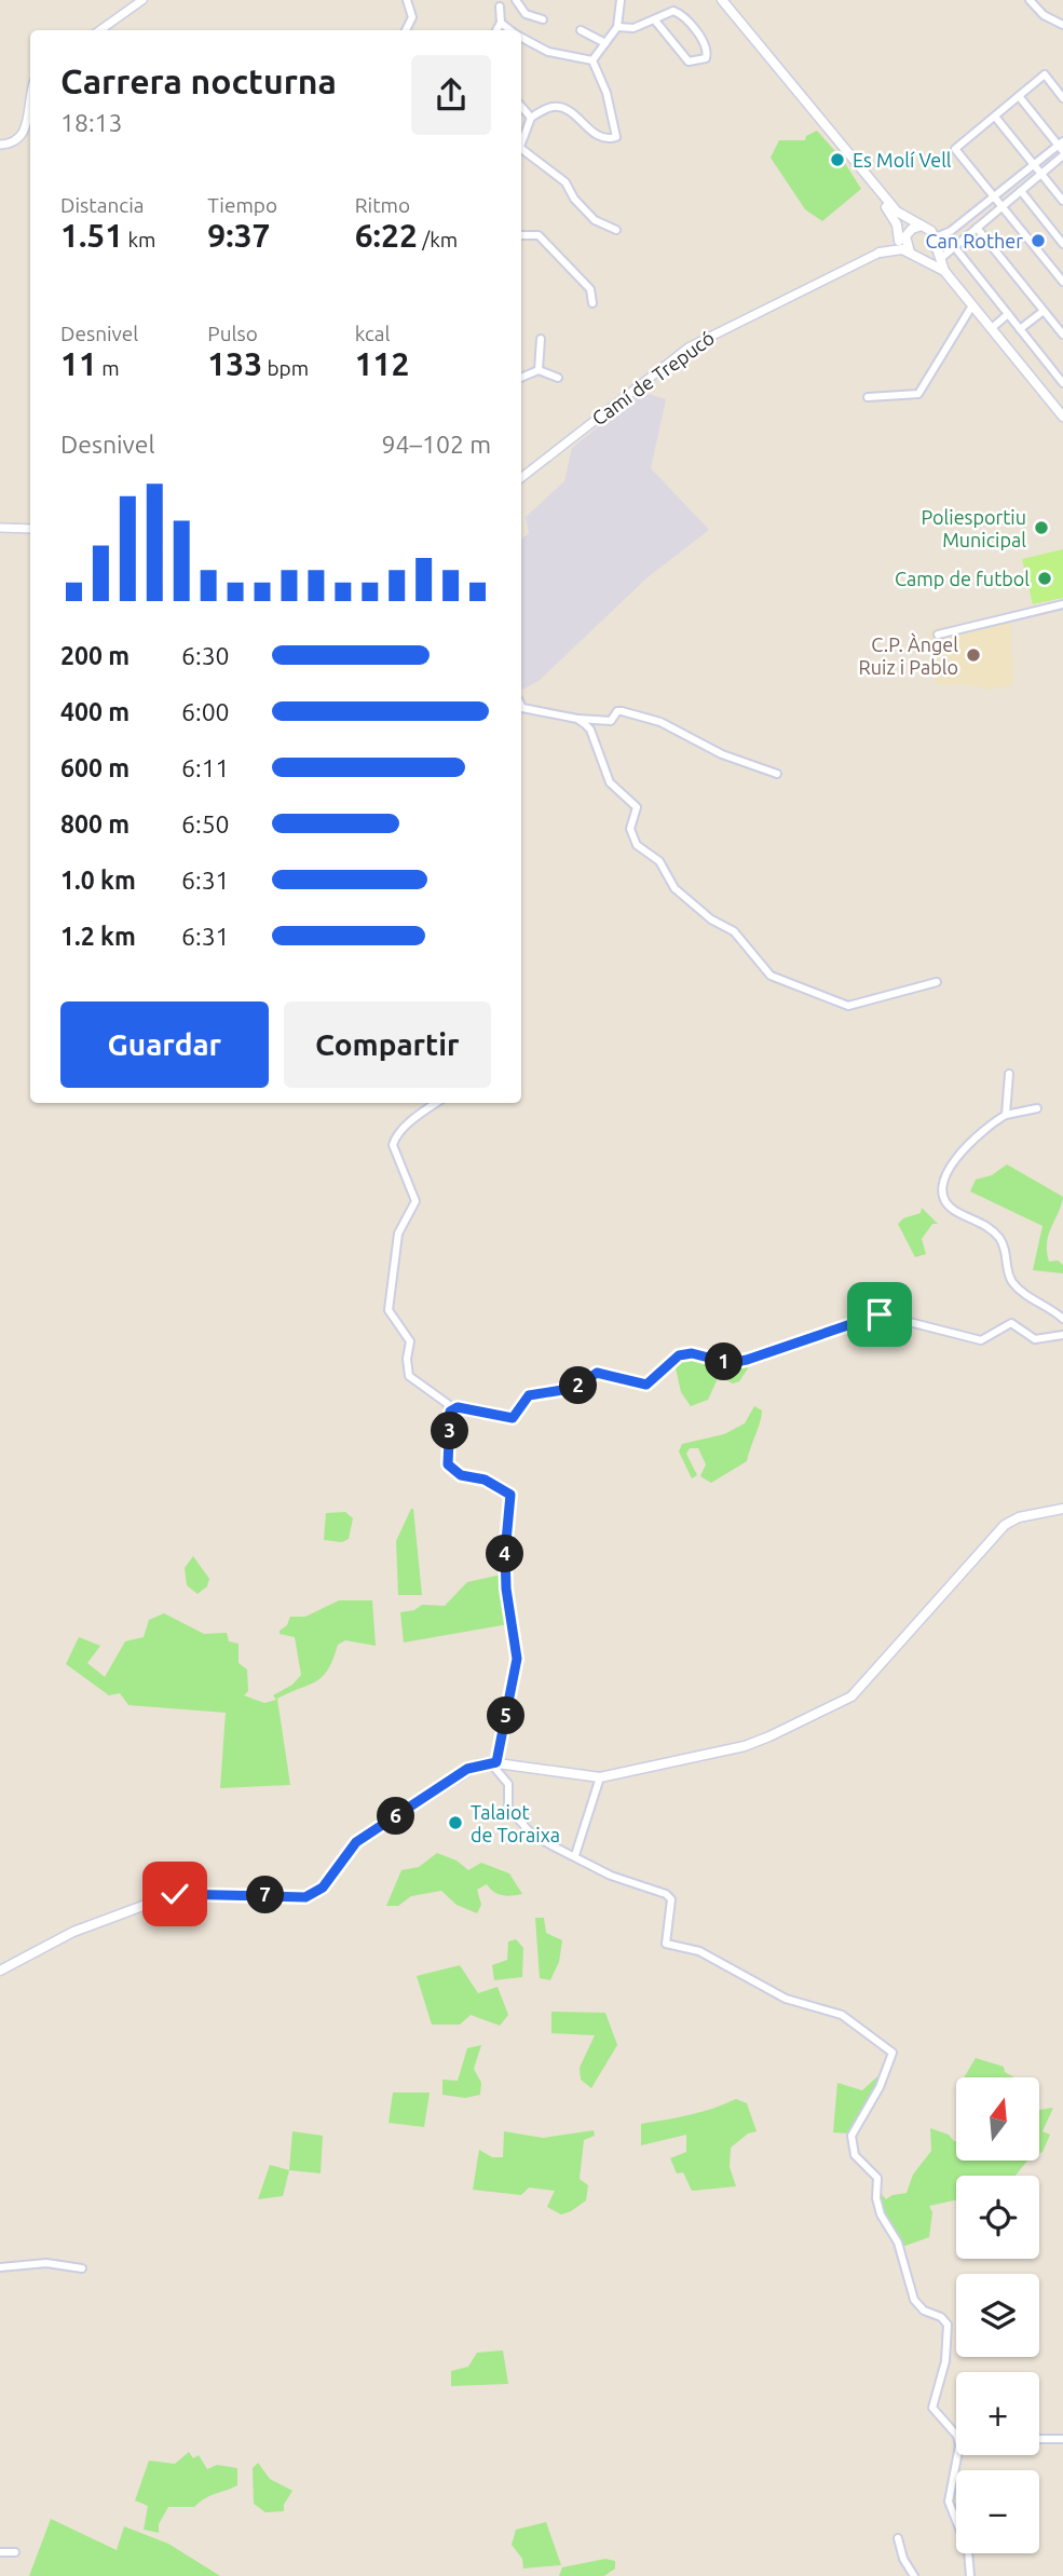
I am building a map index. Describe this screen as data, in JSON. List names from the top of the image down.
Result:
{
  "streets": {
    "street": ["Camí de Trepucó"]
  },
  "places": [
    "Es Molí Vell",
    "Can Rother",
    "Poliesportiu Municipal",
    "Camp de futbol",
    "C.P. Àngel Ruiz i Pablo",
    "Talaiot de Toraixa"
  ],
  "north": "top",
  "page": {
    "heading": ["Carrera nocturna", "18:13"],
    "stats": [
      ["Distancia", "1.51 km"],
      ["Tiempo", "9:37"],
      ["Ritmo", "6:22 /km"],
      ["Desnivel", "11 m"],
      ["Pulso", "133 bpm"],
      ["kcal", "112"]
    ],
    "chart": ["Desnivel", "94–102 m"],
    "list": [
      {
        "name": "200 m",
        "note": "6:30"
      },
      {
        "name": "400 m",
        "note": "6:00"
      },
      {
        "name": "600 m",
        "note": "6:11"
      },
      {
        "name": "800 m",
        "note": "6:50"
      },
      {
        "name": "1.0 km",
        "note": "6:31"
      },
      {
        "name": "1.2 km",
        "note": "6:31"
      }
    ],
    "buttons": ["Guardar", "Compartir"],
    "pins": [
      "1",
      "2",
      "3",
      "4",
      "5",
      "6",
      "7"
    ],
    "map_buttons": ["+", "−"]
  }
}
